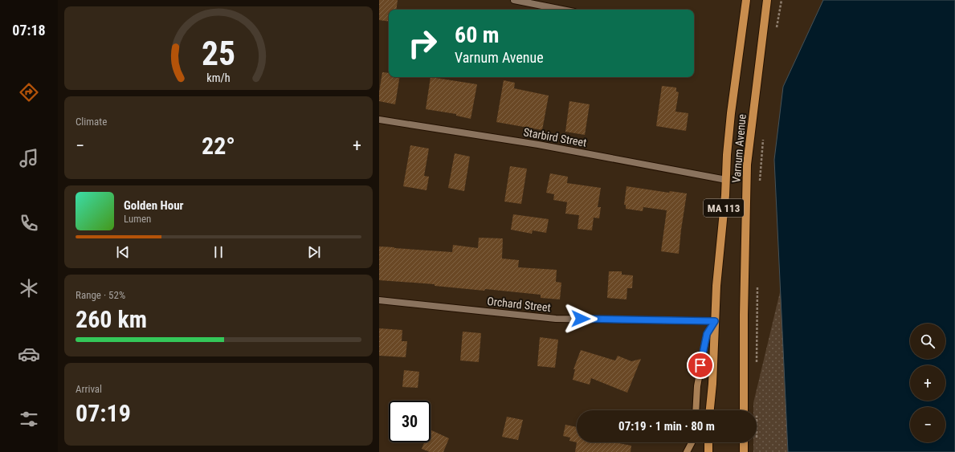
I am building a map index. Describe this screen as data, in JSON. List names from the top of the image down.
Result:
{
  "streets": {
    "main road": ["Varnum Avenue", "MA 113"],
    "street": ["Starbird Street", "Orchard Street"]
  },
  "crossings": [
    ["Starbird Street", "Varnum Avenue"],
    ["Varnum Avenue", "Orchard Street"]
  ],
  "page": {
    "tabs": "07:18",
    "turn": ["60 m", "Varnum Avenue"],
    "tile": [
      "Climate",
      ["Range · 52%", "260 km"],
      ["Arrival", "07:19"]
    ],
    "heat": ["−", "22°", "+"],
    "song": ["Golden Hour", "Lumen"],
    "map_buttons": ["+", "−"],
    "limit": "30",
    "trip": "07:19 · 1 min · 80 m",
    "gauge": ["25", "km/h"]
  }
}
